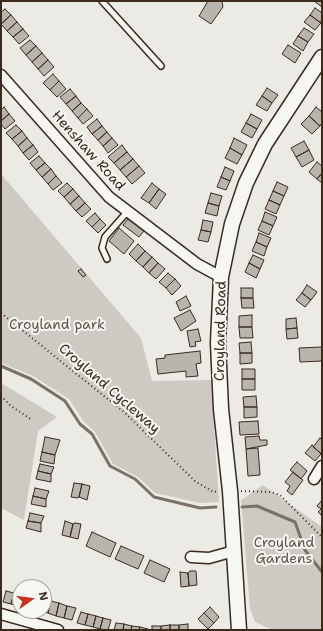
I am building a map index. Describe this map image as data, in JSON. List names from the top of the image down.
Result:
{
  "streets": {
    "main road": ["Croyland Road"],
    "street": ["Henshaw Road"],
    "path": ["Croyland Cycleway"]
  },
  "crossings": [
    ["Henshaw Road", "Croyland Road"],
    ["Croyland Road", "Croyland Cycleway"]
  ],
  "parks": ["Croyland park", "Croyland Gardens"],
  "north": "right"
}
